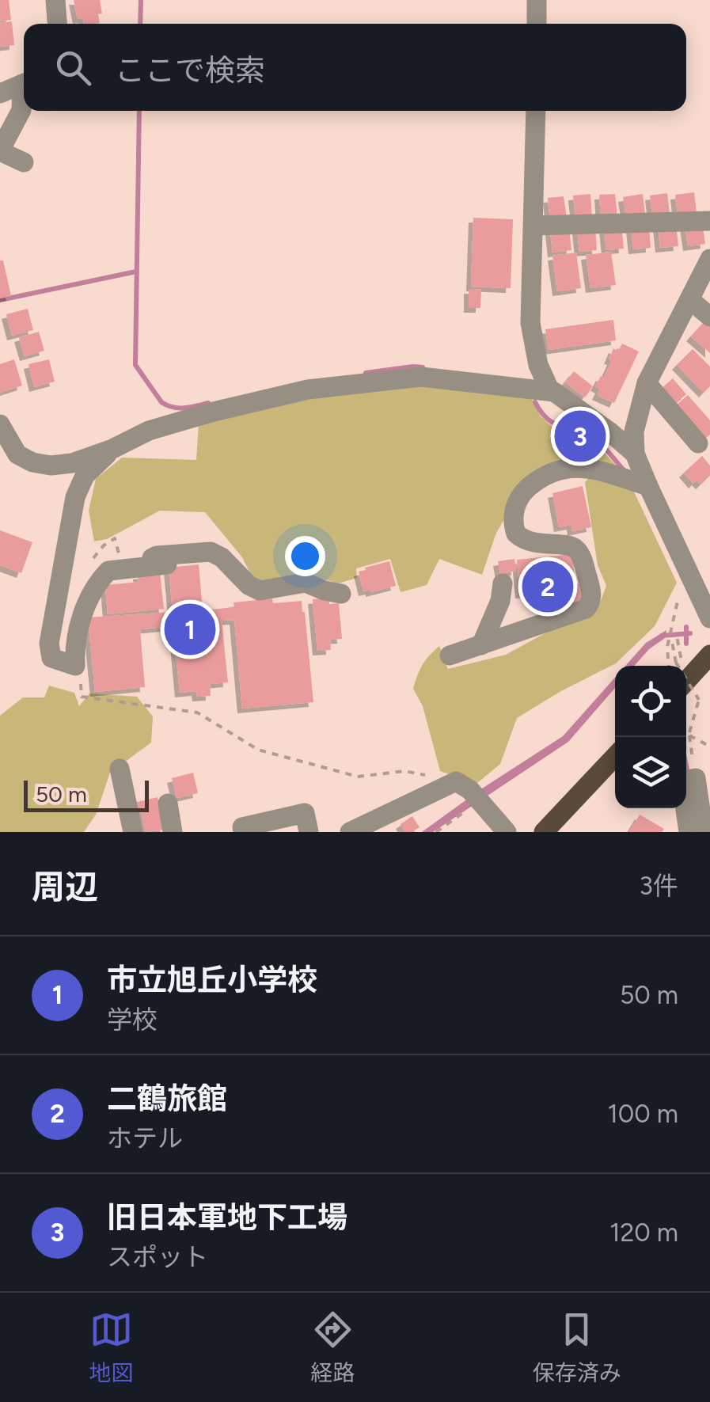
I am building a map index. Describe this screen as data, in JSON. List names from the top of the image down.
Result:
{
  "scale_bar": "50 m",
  "page": {
    "search": "ここで検索",
    "pins": ["3", "2", "1"],
    "scale": "50 m",
    "heading": ["周辺", "3件"],
    "list": [
      {
        "mark": "1",
        "name": "市立旭丘小学校",
        "note": "学校",
        "value": "50 m"
      },
      {
        "mark": "2",
        "name": "二鶴旅館",
        "note": "ホテル",
        "value": "100 m"
      },
      {
        "mark": "3",
        "name": "旧日本軍地下工場",
        "note": "スポット",
        "value": "120 m"
      }
    ],
    "nav": ["地図", "経路", "保存済み"]
  }
}
